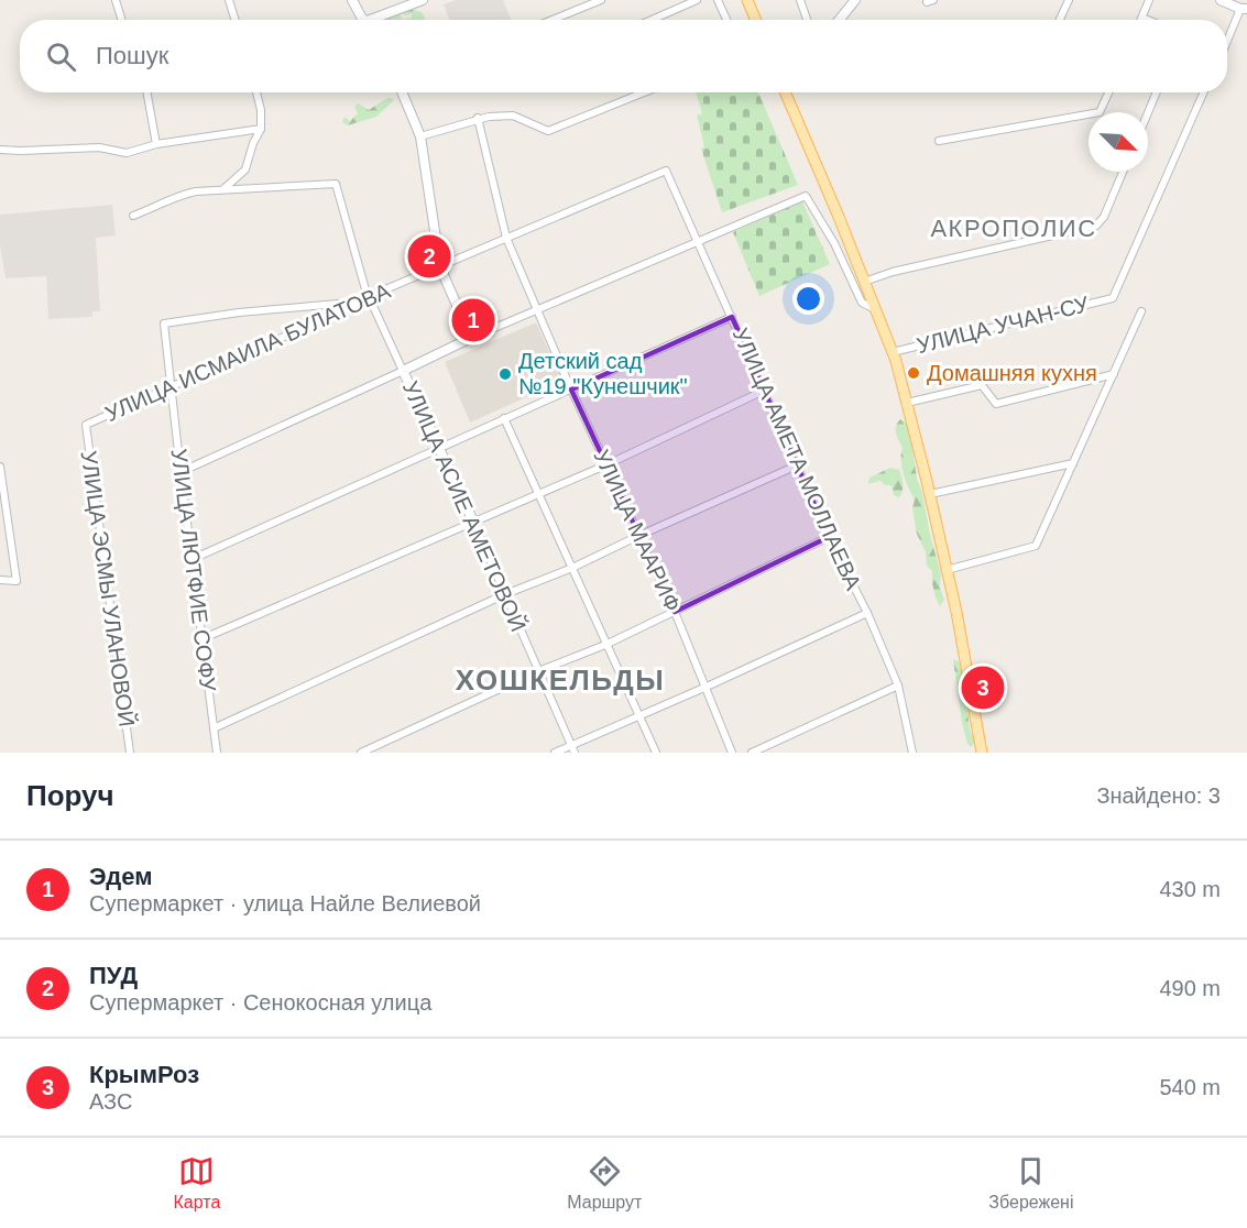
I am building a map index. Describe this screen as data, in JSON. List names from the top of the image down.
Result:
{
  "streets": {
    "street": [
      "УЛИЦА УЧАН-СУ",
      "УЛИЦА ИСМАИЛА БУЛАТОВА",
      "УЛИЦА АМЕТА МОЛЛАЕВА",
      "УЛИЦА АСИЕ АМЕТОВОЙ",
      "УЛИЦА МААРИФ",
      "УЛИЦА ЛЮТФИЕ СОФУ",
      "УЛИЦА ЭСМЫ УЛАНОВОЙ"
    ]
  },
  "crossings": [
    ["УЛИЦА ИСМАИЛА БУЛАТОВА", "УЛИЦА АМЕТА МОЛЛАЕВА"],
    ["УЛИЦА ИСМАИЛА БУЛАТОВА", "УЛИЦА АСИЕ АМЕТОВОЙ"],
    ["УЛИЦА ИСМАИЛА БУЛАТОВА", "УЛИЦА МААРИФ"],
    ["УЛИЦА ИСМАИЛА БУЛАТОВА", "УЛИЦА ЛЮТФИЕ СОФУ"],
    ["УЛИЦА ИСМАИЛА БУЛАТОВА", "УЛИЦА ЭСМЫ УЛАНОВОЙ"]
  ],
  "districts": ["АКРОПОЛИС", "ХОШКЕЛЬДЫ"],
  "places": ["Домашняя кухня", "Детский сад №19 \"Кунешчик\""],
  "north": "bottom right",
  "page": {
    "search": "Пошук",
    "pins": ["2", "1", "3"],
    "heading": ["Поруч", "Знайдено: 3"],
    "list": [
      {
        "mark": "1",
        "name": "Эдем",
        "note": "Супермаркет · улица Найле Велиевой",
        "value": "430 m"
      },
      {
        "mark": "2",
        "name": "ПУД",
        "note": "Супермаркет · Сенокосная улица",
        "value": "490 m"
      },
      {
        "mark": "3",
        "name": "КрымРоз",
        "note": "АЗС",
        "value": "540 m"
      }
    ],
    "nav": ["Карта", "Маршрут", "Збережені"]
  }
}
